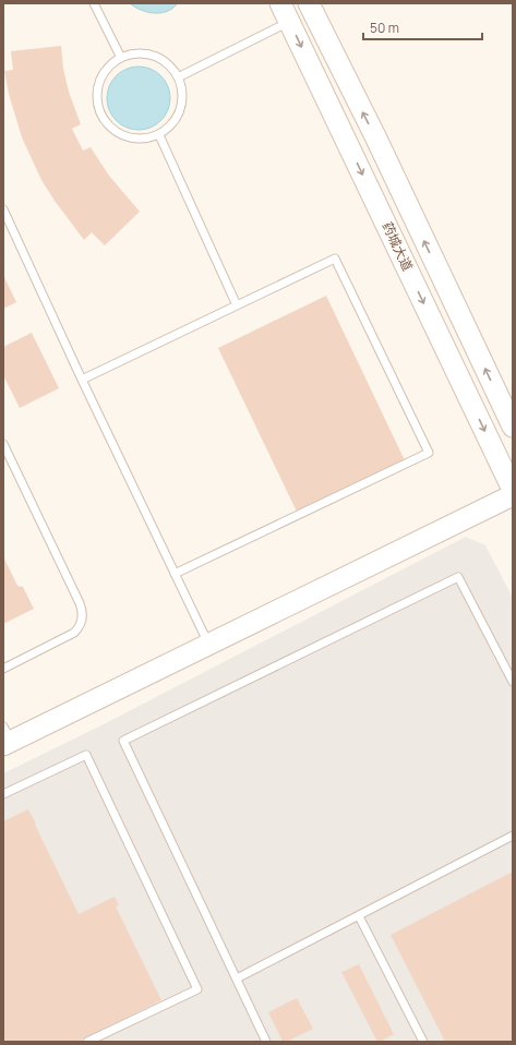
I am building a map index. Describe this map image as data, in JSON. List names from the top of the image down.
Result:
{
  "streets": {
    "main road": ["药城大道"]
  },
  "scale_bar": "50 m"
}
